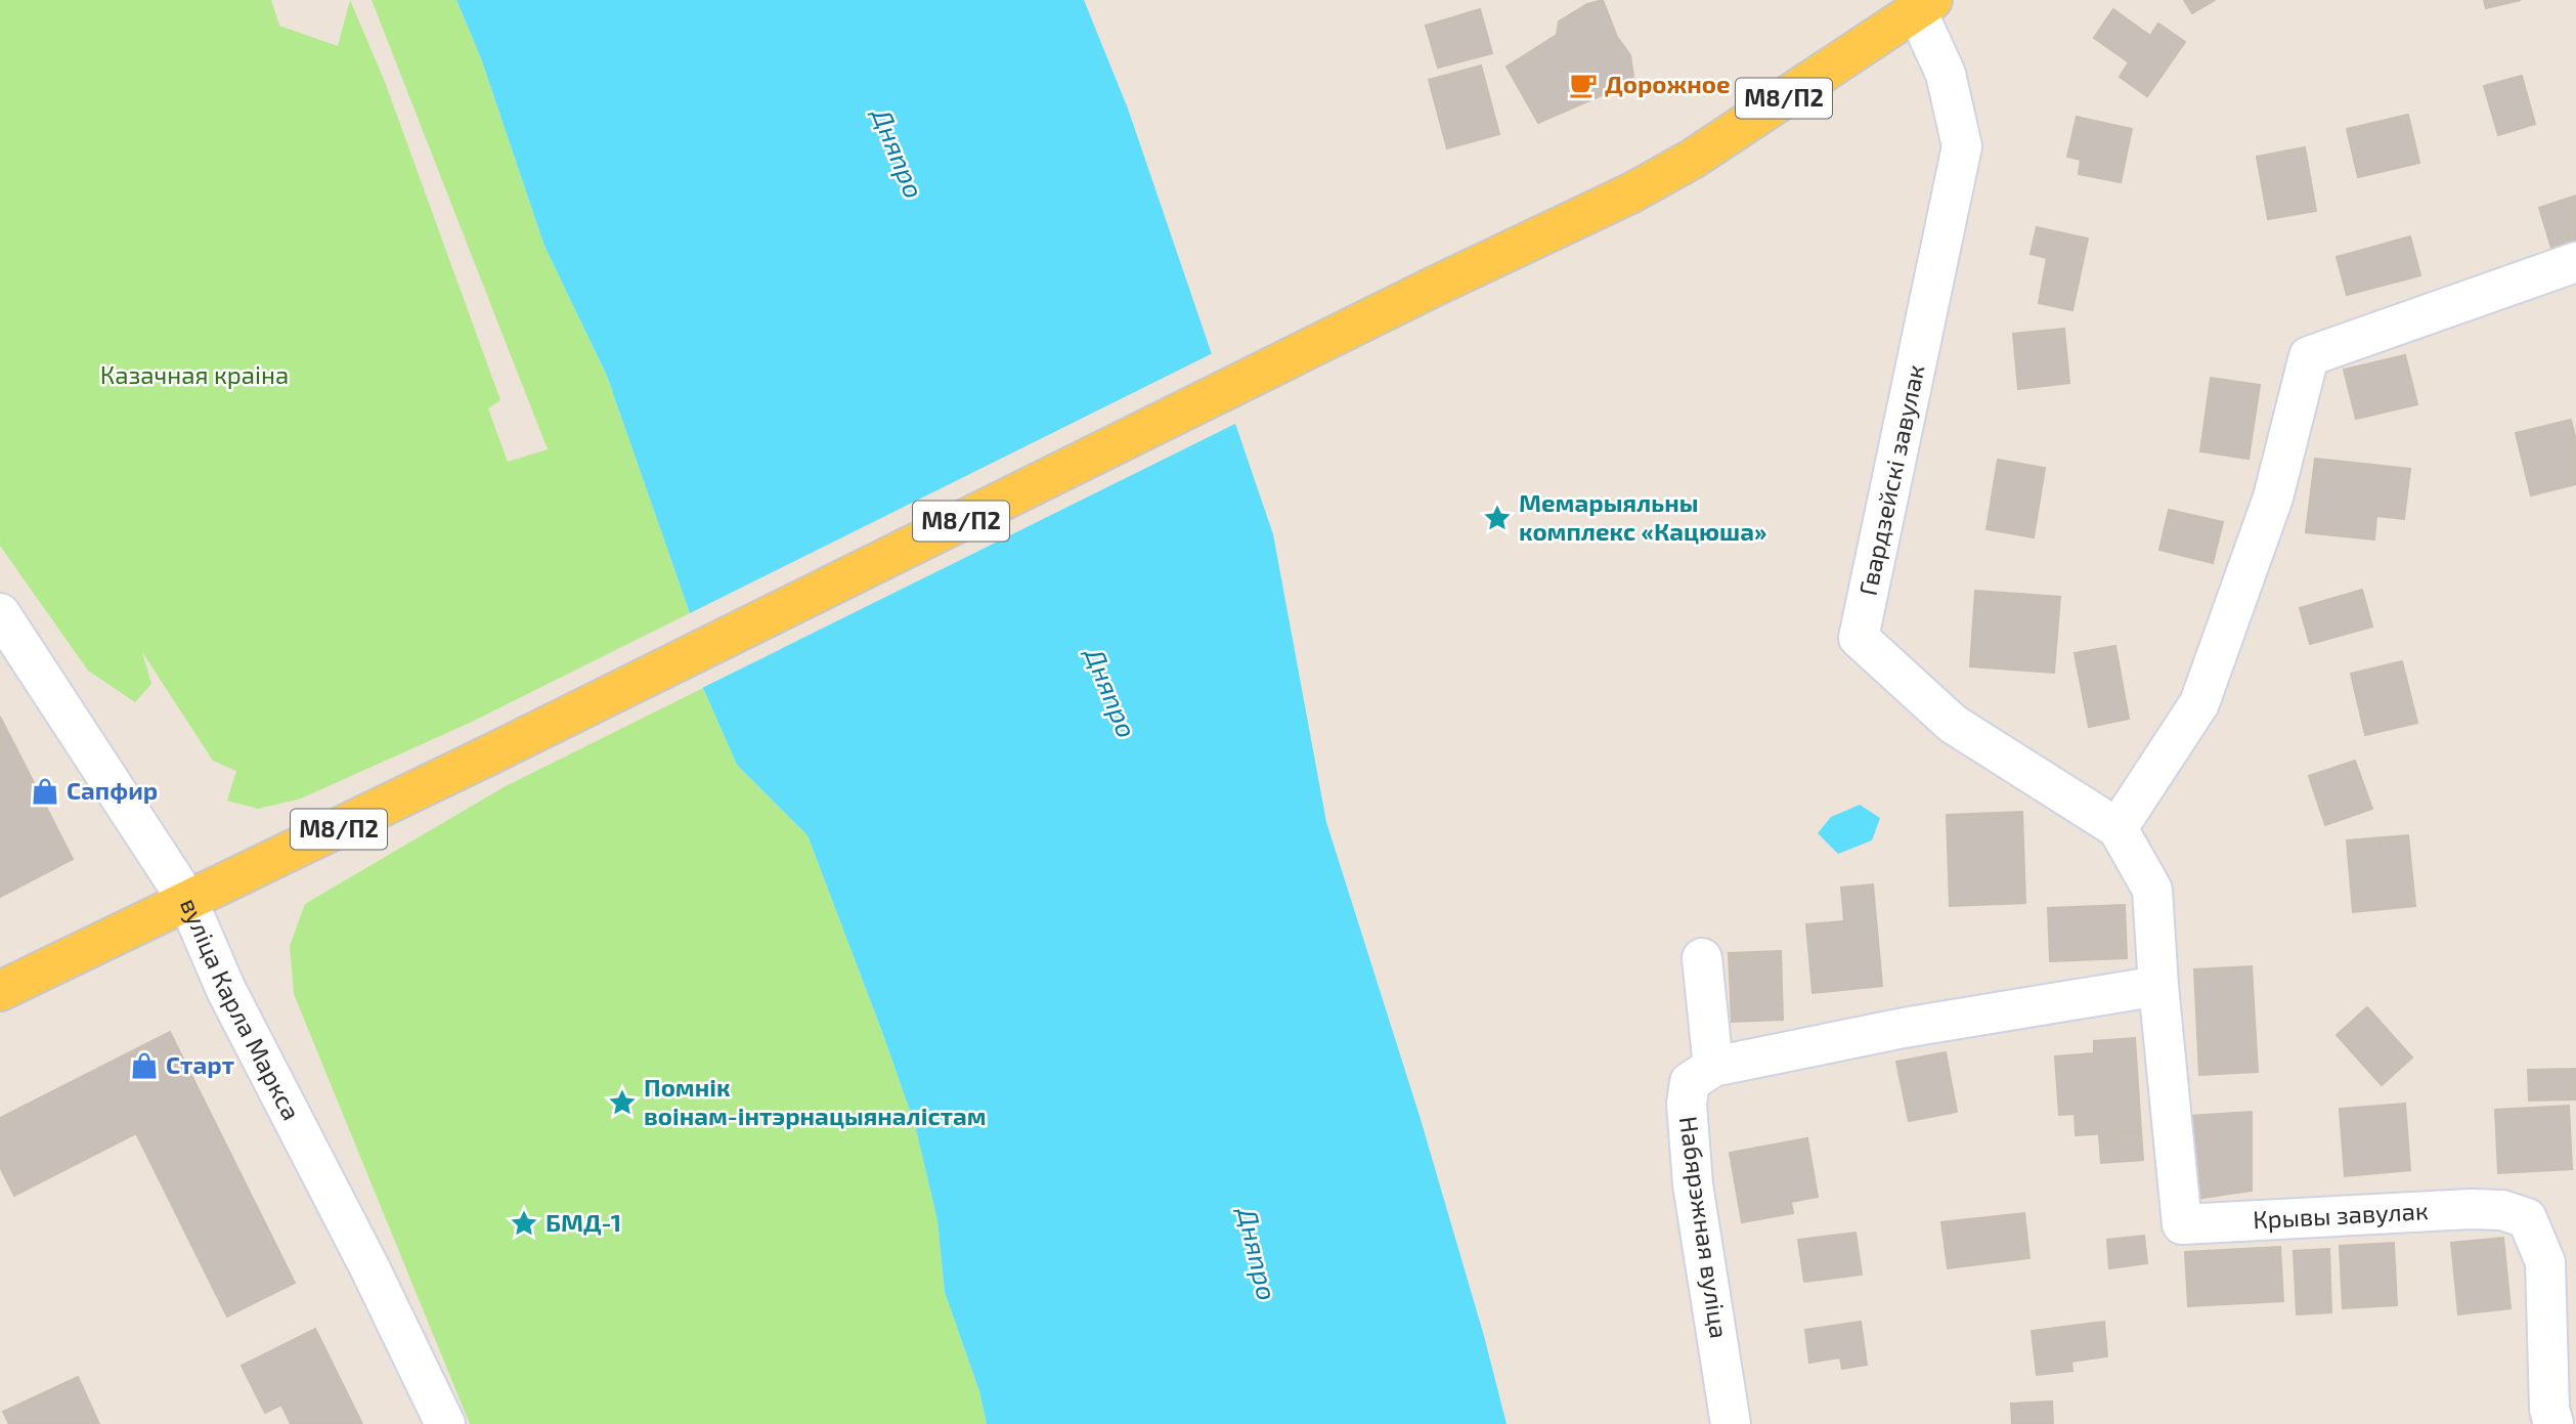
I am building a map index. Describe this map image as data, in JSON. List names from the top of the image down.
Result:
{
  "streets": {
    "main road": ["М8/П2"],
    "street": [
      "Гвардзейскі завулак",
      "вуліца Карла Маркса",
      "Крывы завулак",
      "Набярэжная вуліца"
    ]
  },
  "crossings": [
    ["М8/П2", "Гвардзейскі завулак"],
    ["М8/П2", "вуліца Карла Маркса"],
    ["Гвардзейскі завулак", "Крывы завулак"]
  ],
  "water": ["Дняпро"],
  "parks": ["Казачная краіна"],
  "places": {
    "cafe": ["Дорожное"],
    "place": ["Мемарыяльны комплекс «Кацюша»", "Помнік воінам-інтэрнацыяналістам", "БМД-1"],
    "shop": ["Сапфир", "Старт"]
  }
}
